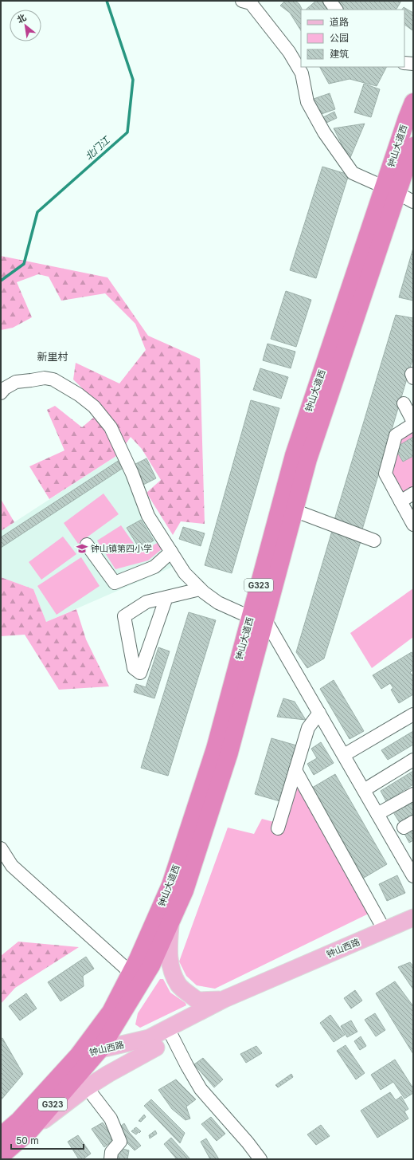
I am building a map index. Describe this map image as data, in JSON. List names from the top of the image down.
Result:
{
  "streets": {
    "highway": ["钟山大道西", "G323"],
    "main road": ["钟山西路"]
  },
  "crossings": [
    ["钟山大道西", "钟山西路"]
  ],
  "districts": ["新里村"],
  "water": ["北门江"],
  "places": {
    "school or university": ["钟山镇第四小学"]
  },
  "legend": ["道路", "公园", "建筑"],
  "scale_bar": "50 m",
  "north": "top left"
}
